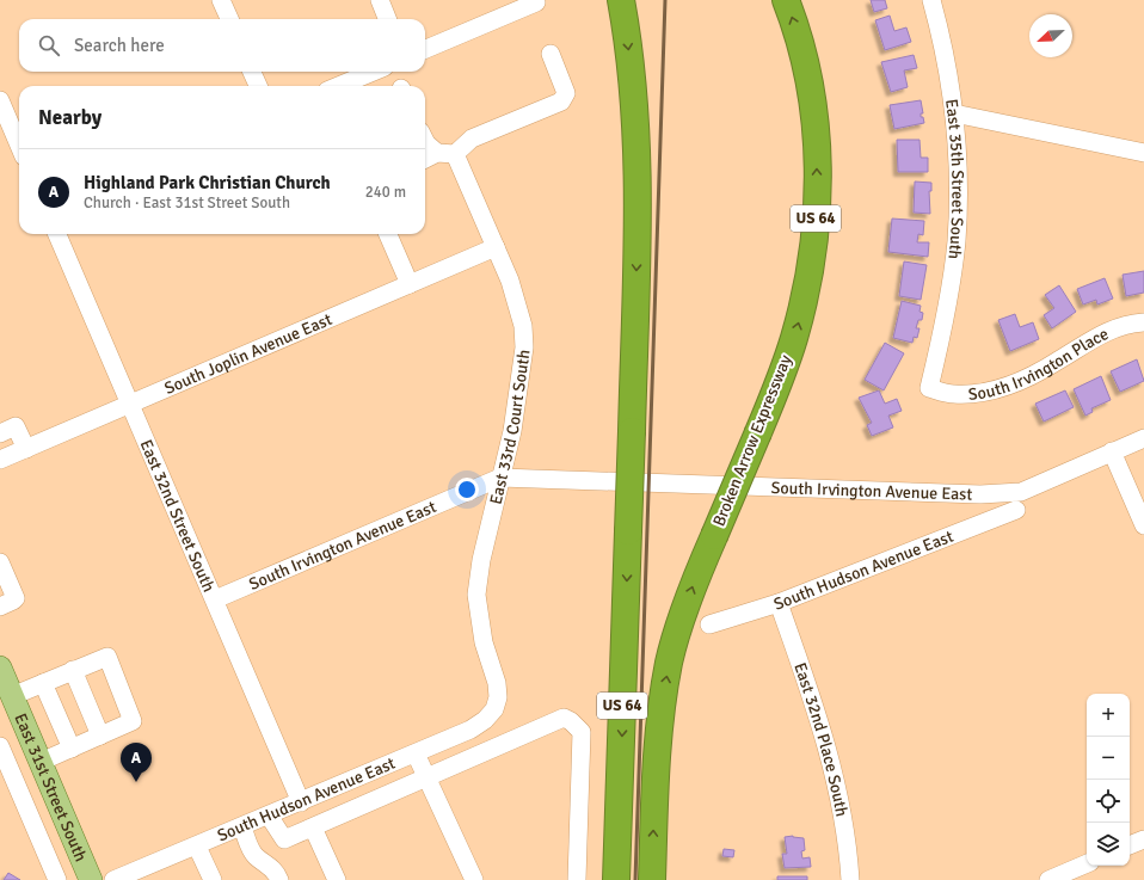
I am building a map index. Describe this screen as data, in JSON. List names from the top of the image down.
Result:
{
  "streets": {
    "highway": ["US 64", "Broken Arrow Expressway"],
    "main road": ["East 31st Street South"],
    "street": [
      "East 35th Street South",
      "South Joplin Avenue East",
      "South Irvington Place",
      "East 33rd Court South",
      "South Irvington Avenue East",
      "East 32nd Street South",
      "South Hudson Avenue East",
      "East 32nd Place South"
    ]
  },
  "crossings": [
    ["East 35th Street South", "South Irvington Place"],
    ["South Joplin Avenue East", "East 33rd Court South"],
    ["South Joplin Avenue East", "East 32nd Street South"],
    ["East 33rd Court South", "South Irvington Avenue East"],
    ["East 33rd Court South", "South Hudson Avenue East"],
    ["South Irvington Avenue East", "East 32nd Street South"],
    ["South Irvington Avenue East", "South Hudson Avenue East"],
    ["East 32nd Street South", "South Hudson Avenue East"],
    ["South Hudson Avenue East", "East 32nd Place South"]
  ],
  "north": "bottom left",
  "page": {
    "search": "Search here",
    "heading": "Nearby",
    "list": [
      {
        "mark": "A",
        "name": "Highland Park Christian Church",
        "note": "Church · East 31st Street South",
        "value": "240 m"
      }
    ],
    "map_buttons": ["+", "−"],
    "pins": "A"
  }
}
